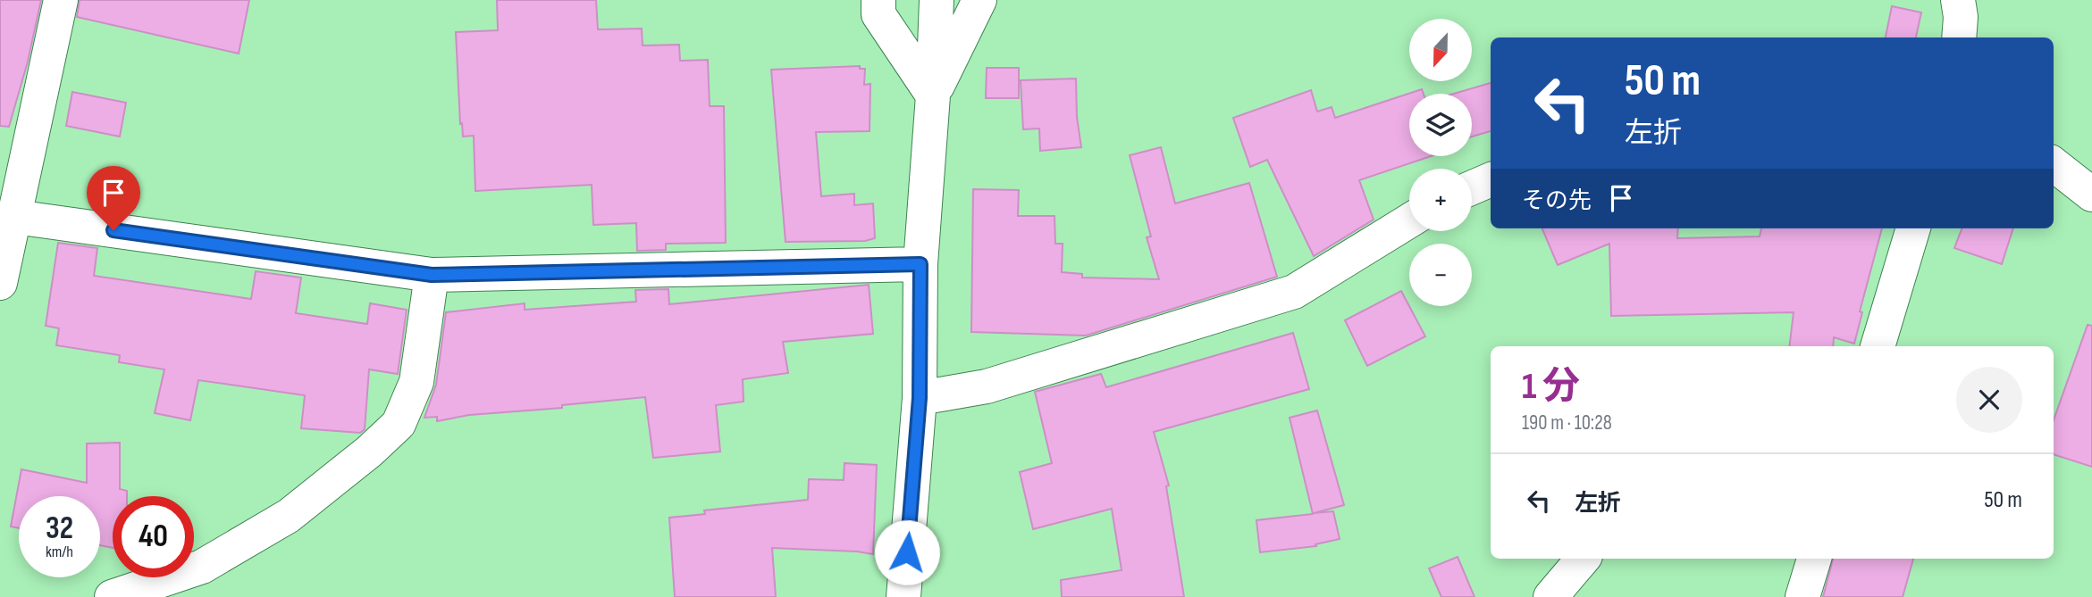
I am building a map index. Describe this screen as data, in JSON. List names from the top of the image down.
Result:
{
  "north": "bottom",
  "page": {
    "map_buttons": ["+", "−"],
    "turn": ["50 m", "左折"],
    "then": "その先",
    "heading": ["1 分", "190 m · 10:28"],
    "list": [
      {
        "name": "左折",
        "value": "50 m"
      }
    ],
    "speed": "32 km/h",
    "limit": "40"
  }
}
